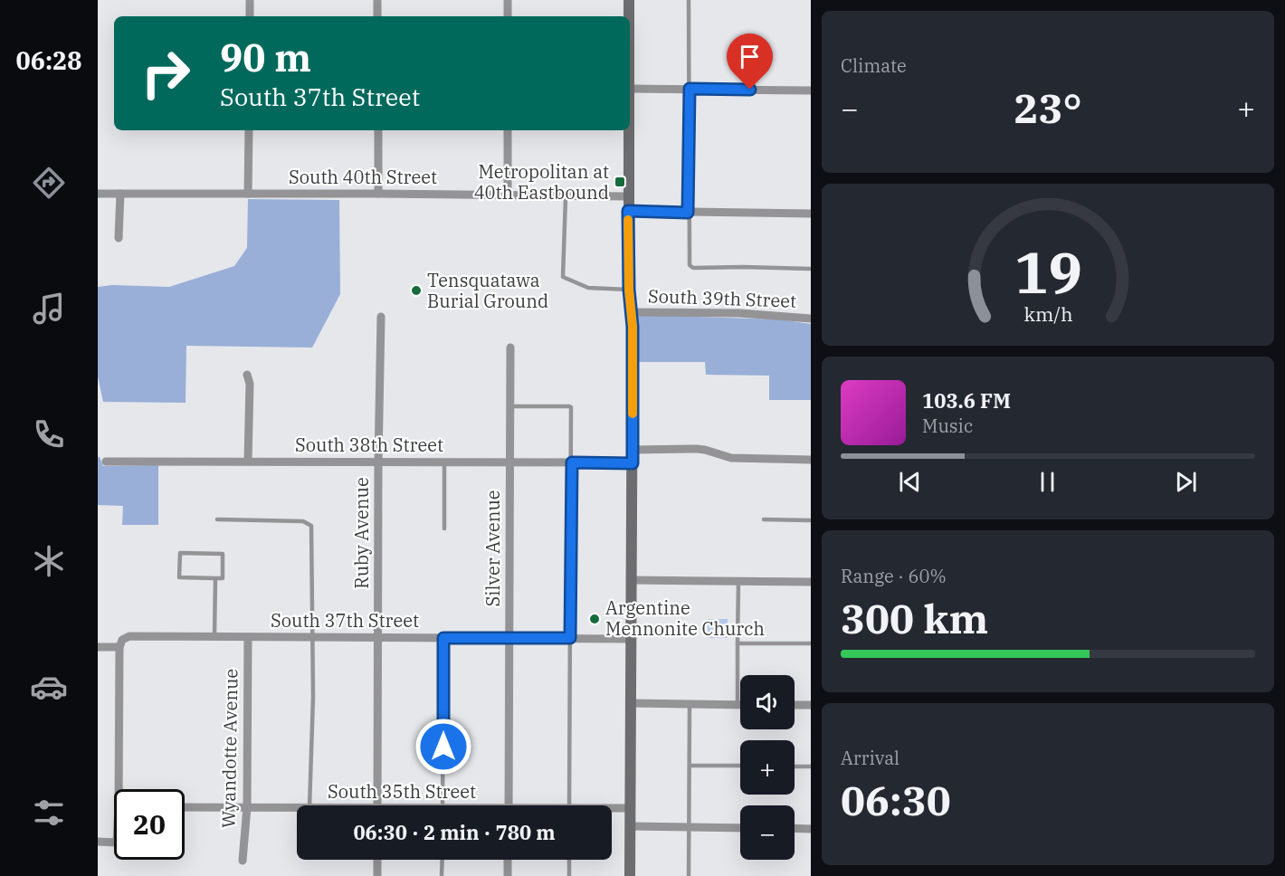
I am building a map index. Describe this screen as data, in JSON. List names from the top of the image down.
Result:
{
  "streets": {
    "street": [
      "South 40th Street",
      "South 39th Street",
      "South 38th Street",
      "Ruby Avenue",
      "Silver Avenue",
      "South 37th Street",
      "Wyandotte Avenue",
      "South 35th Street"
    ]
  },
  "crossings": [
    ["South 38th Street", "Ruby Avenue"],
    ["South 38th Street", "Silver Avenue"],
    ["Ruby Avenue", "South 37th Street"],
    ["Silver Avenue", "South 37th Street"],
    ["South 37th Street", "Wyandotte Avenue"],
    ["Wyandotte Avenue", "South 35th Street"]
  ],
  "places": {
    "transit": ["Metropolitan at 40th Eastbound"],
    "other": ["Tensquatawa Burial Ground", "Argentine Mennonite Church"]
  },
  "page": {
    "tabs": "06:28",
    "tile": [
      "Climate",
      ["Range · 60%", "300 km"],
      ["Arrival", "06:30"]
    ],
    "turn": ["90 m", "South 37th Street"],
    "heat": ["−", "23°", "+"],
    "song": ["103.6 FM", "Music"],
    "map_buttons": ["+", "−"],
    "limit": "20",
    "trip": "06:30 · 2 min · 780 m",
    "gauge": ["19", "km/h"]
  }
}
